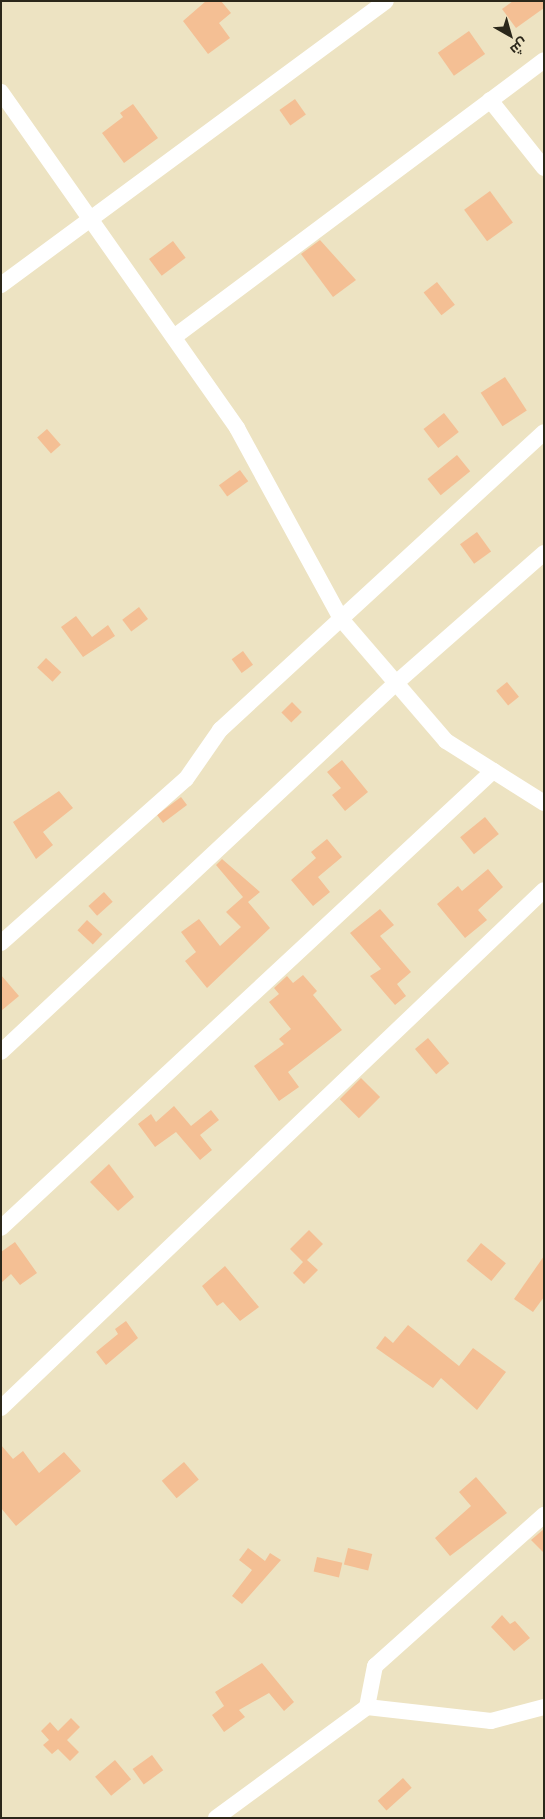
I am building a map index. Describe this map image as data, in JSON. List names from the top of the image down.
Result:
{
  "north": "bottom right"
}
